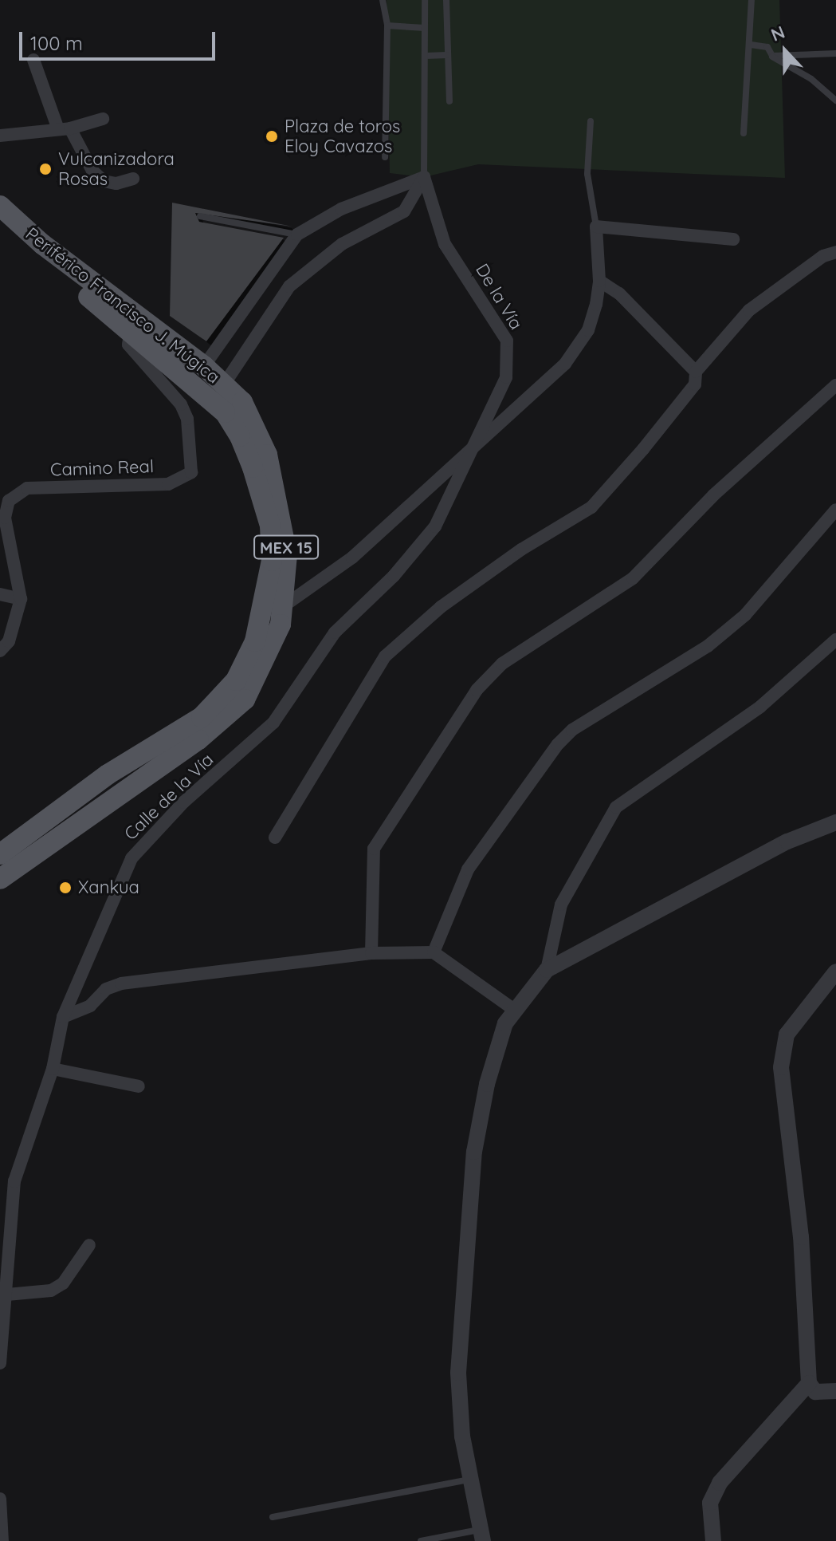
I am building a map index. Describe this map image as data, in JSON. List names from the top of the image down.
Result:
{
  "streets": {
    "main road": ["Periférico Francisco J. Múgica", "MEX 15"],
    "street": ["De la Vía", "Camino Real", "Calle de la Vía"]
  },
  "crossings": [
    ["De la Vía", "Calle de la Vía"],
    ["Periférico Francisco J. Múgica", "Camino Real"]
  ],
  "places": ["Plaza de toros Eloy Cavazos", "Vulcanizadora Rosas", "Xankua"],
  "scale_bar": "100 m",
  "north": "top"
}
